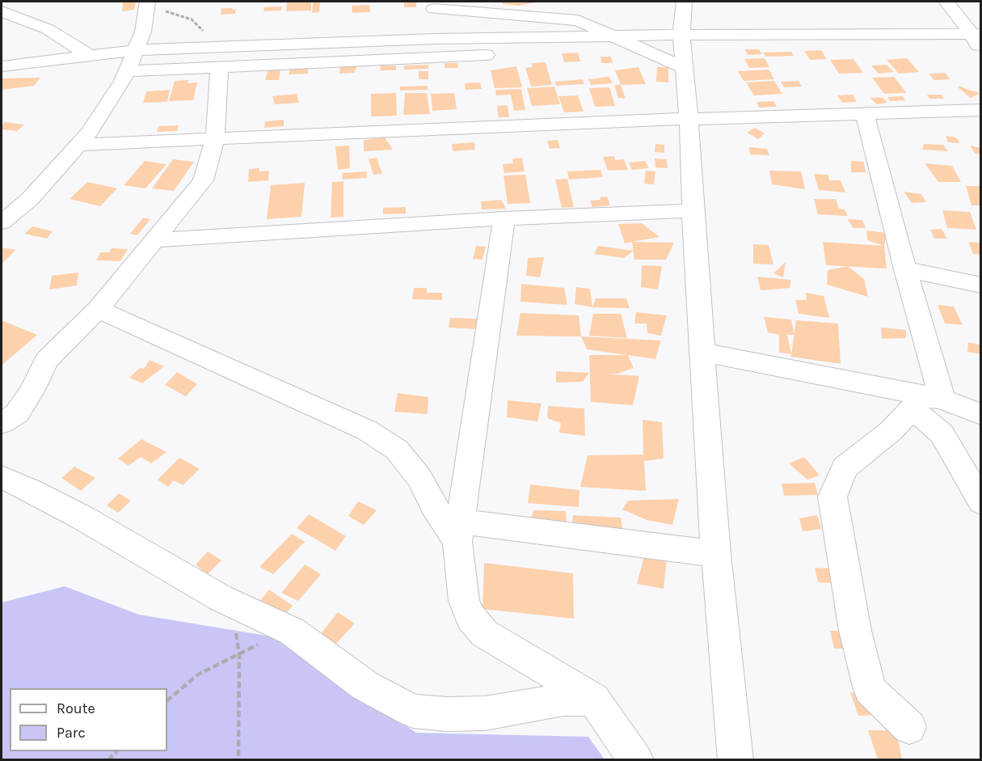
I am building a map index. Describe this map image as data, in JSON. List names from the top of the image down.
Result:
{
  "legend": ["Route", "Parc"]
}
